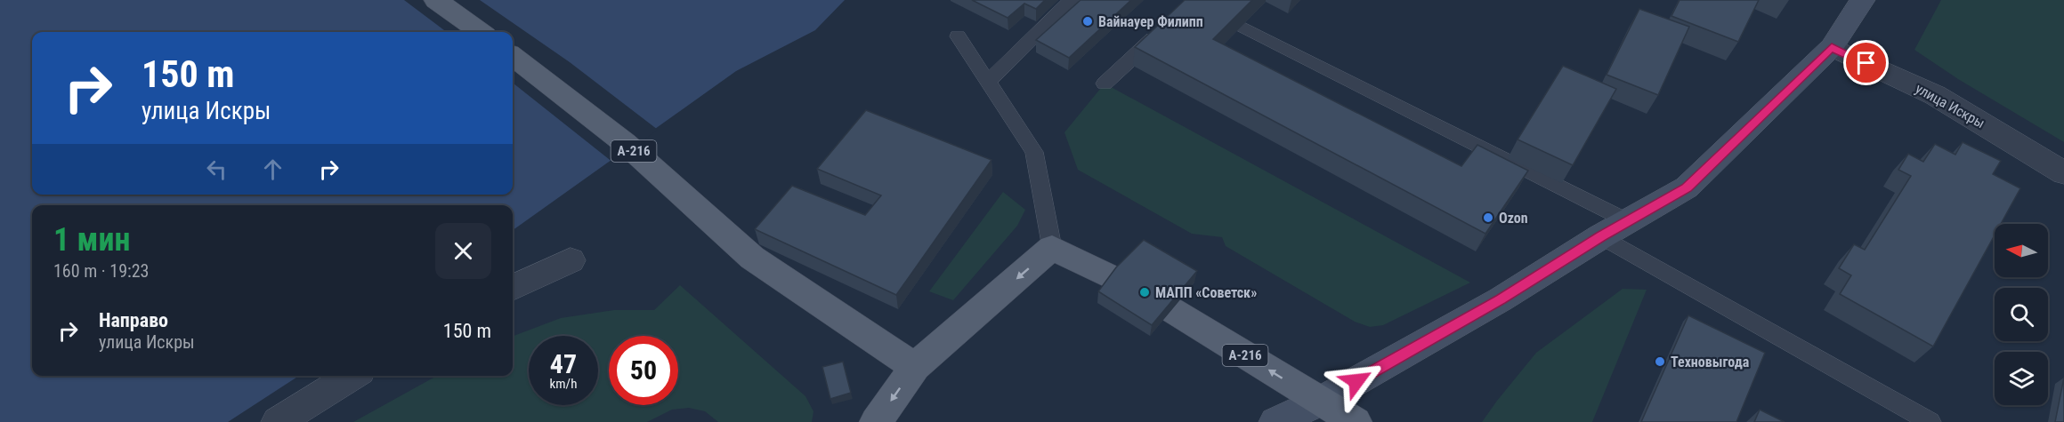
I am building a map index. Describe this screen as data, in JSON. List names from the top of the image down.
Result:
{
  "streets": {
    "main road": ["А-216"],
    "street": ["улица Искры"]
  },
  "places": [
    "Вайнауер Филипп",
    "Ozon",
    "МАПП «Советск»",
    "Техновыгода"
  ],
  "north": "left",
  "page": {
    "turn": ["150 m", "улица Искры"],
    "heading": ["1 мин", "160 m · 19:23"],
    "list": [
      {
        "name": "Направо",
        "note": "улица Искры",
        "value": "150 m"
      }
    ],
    "speed": "47 km/h",
    "limit": "50"
  }
}
